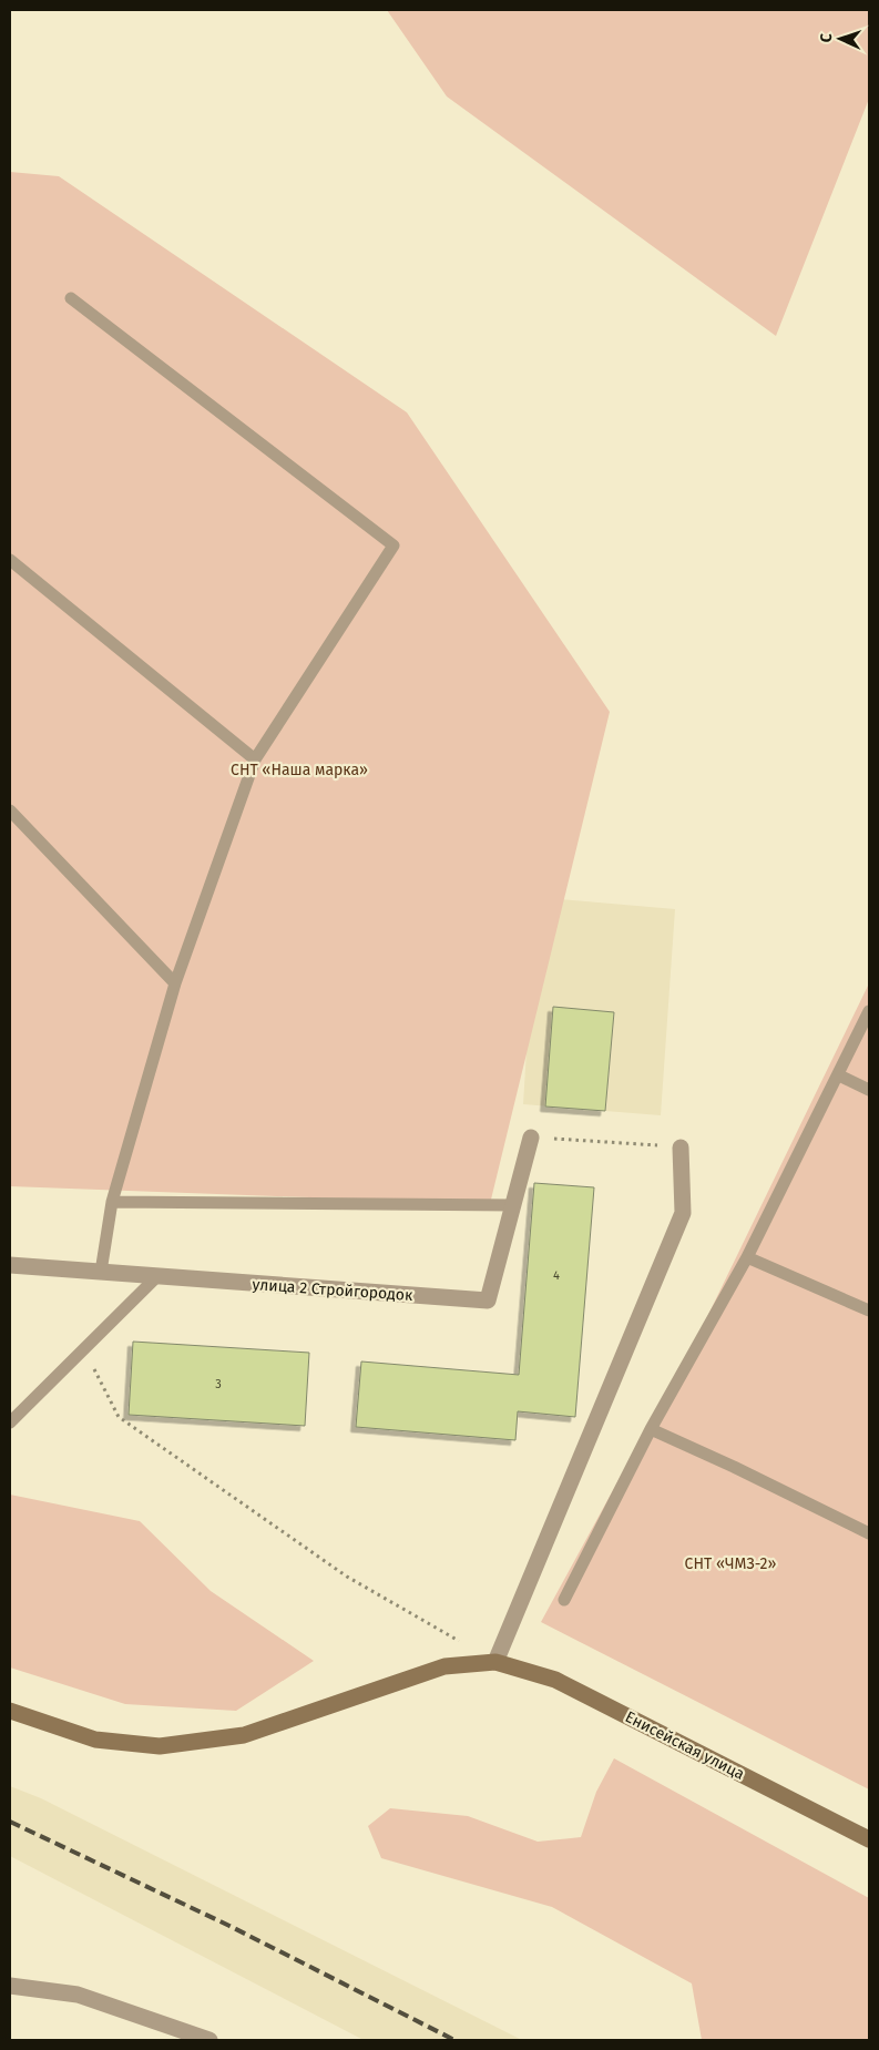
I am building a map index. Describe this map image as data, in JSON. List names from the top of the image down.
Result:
{
  "streets": {
    "street": ["улица 2 Стройгородок", "Енисейская улица"]
  },
  "parks": ["СНТ «Наша марка»", "СНТ «ЧМЗ-2»"],
  "house_numbers": ["4", "3"],
  "north": "left"
}
